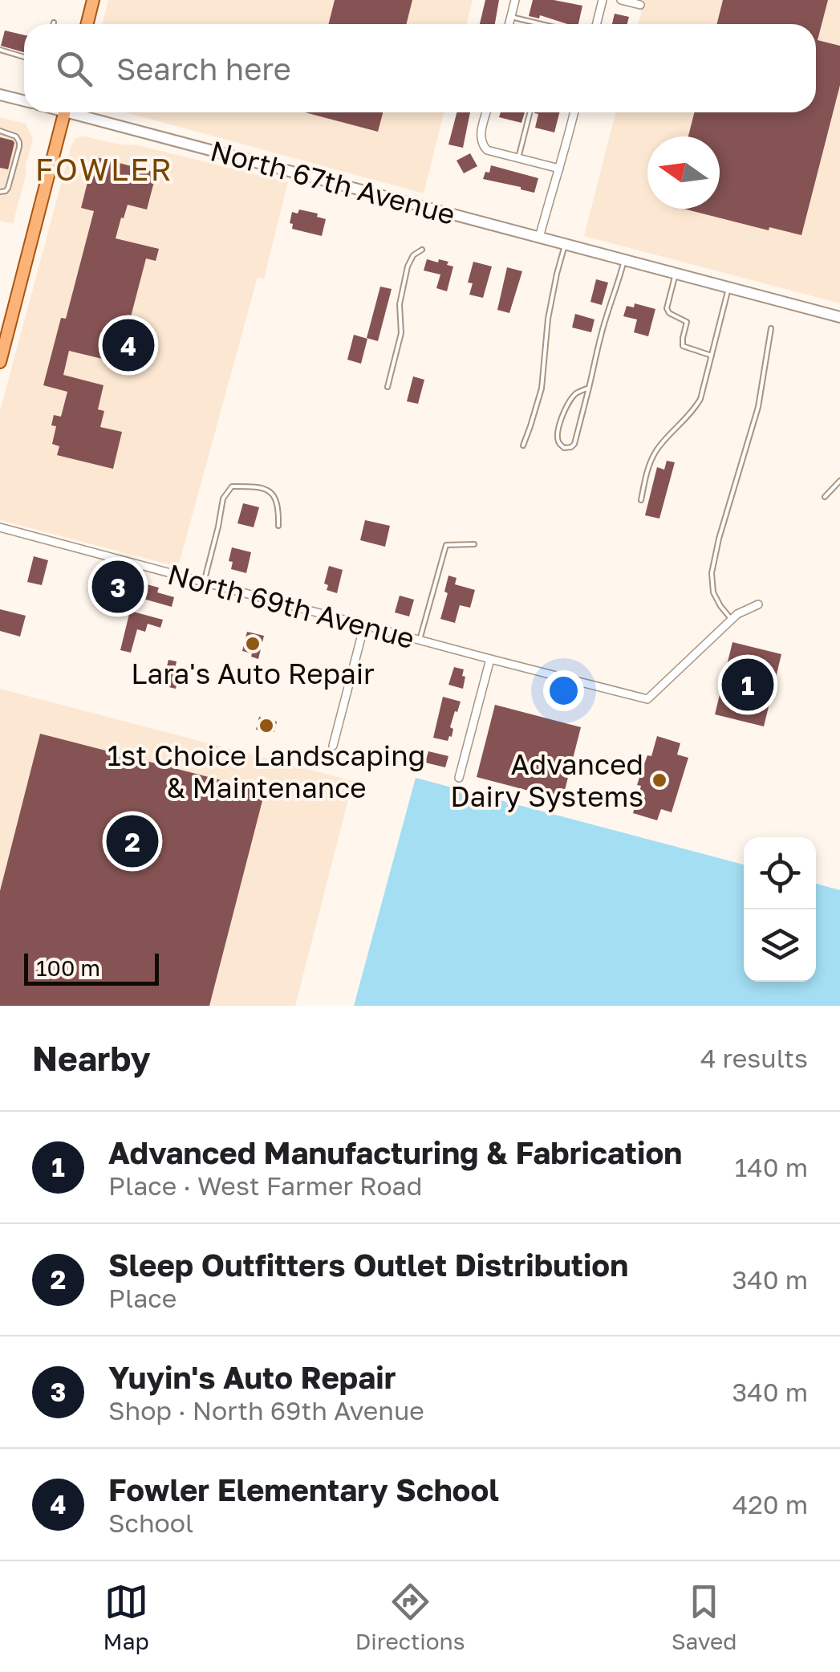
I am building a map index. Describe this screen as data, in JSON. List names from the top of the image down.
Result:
{
  "streets": {
    "main road": ["North 67th Avenue"],
    "street": ["North 69th Avenue"]
  },
  "districts": ["FOWLER"],
  "places": ["Lara's Auto Repair", "1st Choice Landscaping & Maintenance", "Advanced Dairy Systems"],
  "scale_bar": "100 m",
  "north": "left",
  "page": {
    "search": "Search here",
    "pins": [
      "4",
      "3",
      "1",
      "2"
    ],
    "scale": "100 m",
    "heading": ["Nearby", "4 results"],
    "list": [
      {
        "mark": "1",
        "name": "Advanced Manufacturing & Fabrication",
        "note": "Place · West Farmer Road",
        "value": "140 m"
      },
      {
        "mark": "2",
        "name": "Sleep Outfitters Outlet Distribution",
        "note": "Place",
        "value": "340 m"
      },
      {
        "mark": "3",
        "name": "Yuyin's Auto Repair",
        "note": "Shop · North 69th Avenue",
        "value": "340 m"
      },
      {
        "mark": "4",
        "name": "Fowler Elementary School",
        "note": "School",
        "value": "420 m"
      }
    ],
    "nav": ["Map", "Directions", "Saved"]
  }
}
